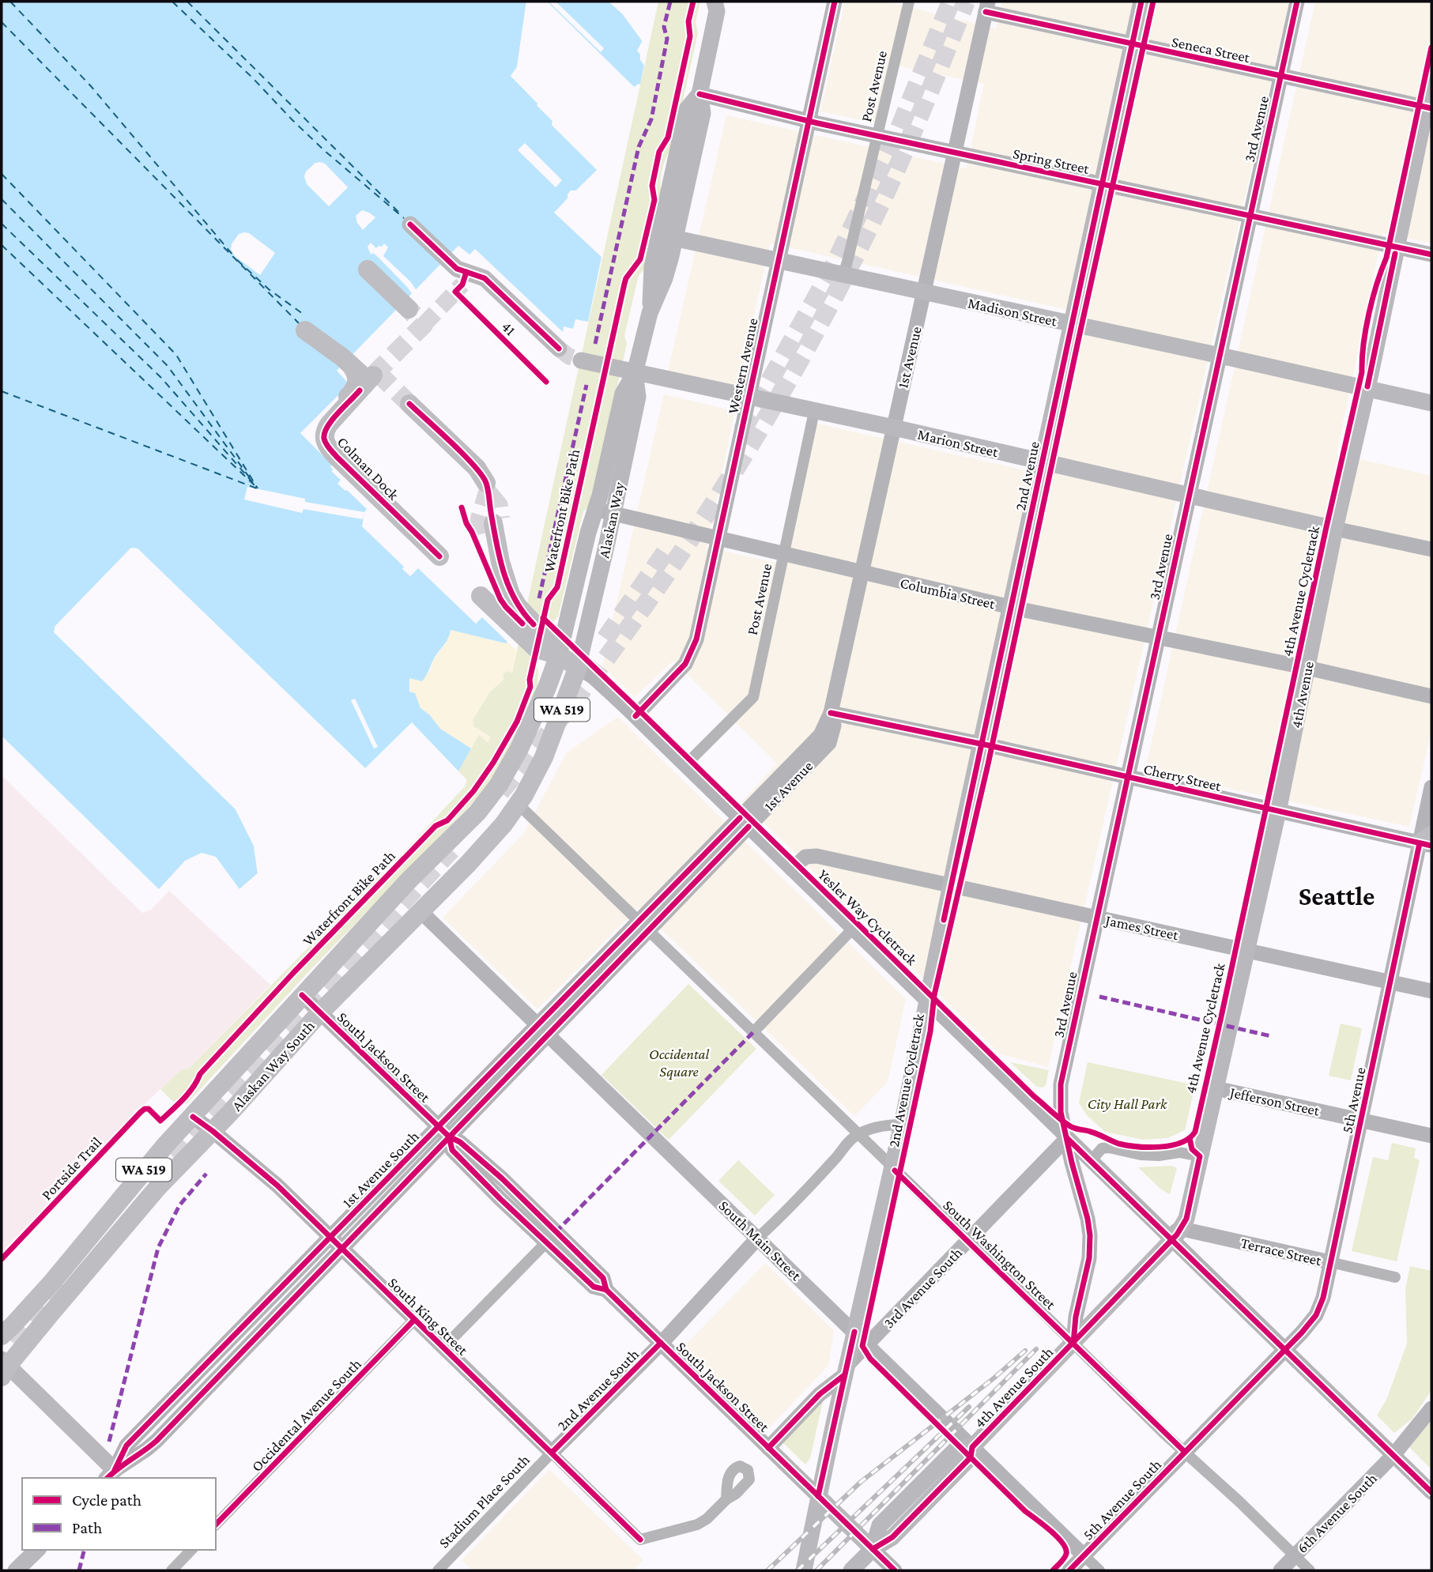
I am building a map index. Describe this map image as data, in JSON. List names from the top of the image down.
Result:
{
  "streets": {
    "highway": ["Colman Dock", "WA 519", "Alaskan Way South"],
    "main road": [
      "Seneca Street",
      "3rd Avenue",
      "Spring Street",
      "Madison Street",
      "1st Avenue",
      "Western Avenue",
      "Marion Street",
      "2nd Avenue",
      "Alaskan Way",
      "Columbia Street",
      "4th Avenue",
      "Cherry Street",
      "James Street",
      "South Jackson Street",
      "5th Avenue",
      "Jefferson Street",
      "1st Avenue South",
      "South Main Street",
      "Terrace Street",
      "3rd Avenue South",
      "South King Street",
      "4th Avenue South",
      "2nd Avenue South",
      "5th Avenue South",
      "6th Avenue South"
    ],
    "street": [
      "Post Avenue",
      "South Washington Street",
      "Occidental Avenue South",
      "Stadium Place South"
    ],
    "cycle path": [
      "41",
      "Waterfront Bike Path",
      "4th Avenue Cycletrack",
      "2nd Avenue Cycletrack"
    ]
  },
  "crossings": [
    ["Seneca Street", "3rd Avenue"],
    ["Seneca Street", "1st Avenue"],
    ["Seneca Street", "2nd Avenue"],
    ["Seneca Street", "4th Avenue"],
    ["Post Avenue", "Spring Street"],
    ["Post Avenue", "Madison Street"],
    ["Post Avenue", "Marion Street"],
    ["Post Avenue", "Columbia Street"],
    ["3rd Avenue", "Spring Street"],
    ["3rd Avenue", "Madison Street"],
    ["3rd Avenue", "Marion Street"],
    ["3rd Avenue", "Columbia Street"],
    ["3rd Avenue", "Cherry Street"],
    ["3rd Avenue", "James Street"],
    ["3rd Avenue", "South Washington Street"],
    ["3rd Avenue", "3rd Avenue South"],
    ["3rd Avenue", "4th Avenue South"],
    ["Spring Street", "1st Avenue"],
    ["Spring Street", "Western Avenue"],
    ["Spring Street", "2nd Avenue"],
    ["Spring Street", "Alaskan Way"],
    ["Spring Street", "4th Avenue"],
    ["Madison Street", "1st Avenue"],
    ["Madison Street", "Western Avenue"],
    ["Madison Street", "2nd Avenue"],
    ["Madison Street", "Alaskan Way"],
    ["Madison Street", "4th Avenue"],
    ["1st Avenue", "Marion Street"],
    ["1st Avenue", "Columbia Street"],
    ["1st Avenue", "Cherry Street"],
    ["1st Avenue", "1st Avenue South"],
    ["Western Avenue", "Marion Street"],
    ["Western Avenue", "Columbia Street"],
    ["Marion Street", "2nd Avenue"],
    ["Marion Street", "Alaskan Way"],
    ["Marion Street", "4th Avenue"],
    ["2nd Avenue", "Columbia Street"],
    ["2nd Avenue", "Cherry Street"],
    ["2nd Avenue", "James Street"],
    ["2nd Avenue", "South Jackson Street"],
    ["2nd Avenue", "South Main Street"],
    ["2nd Avenue", "South Washington Street"],
    ["2nd Avenue", "3rd Avenue South"],
    ["2nd Avenue", "2nd Avenue South"],
    ["Alaskan Way", "Columbia Street"],
    ["Alaskan Way", "Alaskan Way South"],
    ["Columbia Street", "4th Avenue"],
    ["4th Avenue", "Cherry Street"],
    ["4th Avenue", "James Street"],
    ["4th Avenue", "Jefferson Street"],
    ["4th Avenue", "Terrace Street"],
    ["4th Avenue", "4th Avenue South"],
    ["WA 519", "Alaskan Way South"],
    ["WA 519", "1st Avenue South"],
    ["Cherry Street", "5th Avenue"],
    ["James Street", "5th Avenue"],
    ["South Jackson Street", "Alaskan Way South"],
    ["South Jackson Street", "1st Avenue South"],
    ["South Jackson Street", "3rd Avenue South"],
    ["South Jackson Street", "4th Avenue South"],
    ["South Jackson Street", "2nd Avenue South"],
    ["Alaskan Way South", "South Main Street"],
    ["Alaskan Way South", "South Washington Street"],
    ["Alaskan Way South", "South King Street"],
    ["5th Avenue", "Jefferson Street"],
    ["5th Avenue", "Terrace Street"],
    ["5th Avenue", "5th Avenue South"],
    ["1st Avenue South", "South Main Street"],
    ["1st Avenue South", "South Washington Street"],
    ["1st Avenue South", "South King Street"],
    ["South Main Street", "3rd Avenue South"],
    ["South Main Street", "4th Avenue South"],
    ["South Main Street", "2nd Avenue South"],
    ["South Main Street", "5th Avenue South"],
    ["Terrace Street", "4th Avenue South"],
    ["South Washington Street", "3rd Avenue South"],
    ["South Washington Street", "4th Avenue South"],
    ["South Washington Street", "2nd Avenue South"],
    ["South Washington Street", "5th Avenue South"],
    ["South Washington Street", "6th Avenue South"],
    ["South King Street", "2nd Avenue South"],
    ["South King Street", "Occidental Avenue South"],
    ["South King Street", "Stadium Place South"],
    ["2nd Avenue South", "Stadium Place South"]
  ],
  "districts": ["Seattle"],
  "parks": ["Occidental Square", "City Hall Park"],
  "legend": ["Cycle path", "Path"]
}
